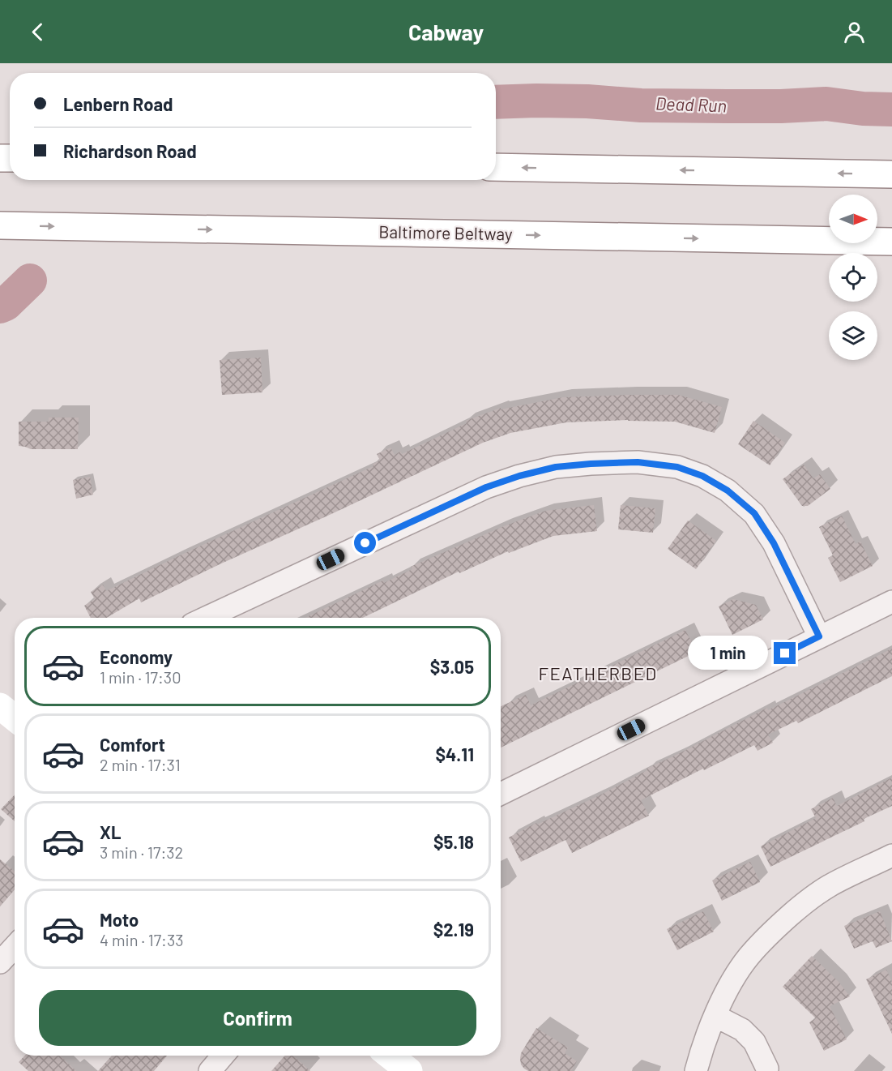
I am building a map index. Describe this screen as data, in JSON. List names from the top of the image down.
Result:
{
  "streets": {
    "main road": ["Baltimore Beltway"]
  },
  "districts": ["FEATHERBED"],
  "water": ["Dead Run"],
  "north": "right",
  "page": {
    "header": "Cabway",
    "banner": ["Lenbern Road", "Richardson Road"],
    "list": [
      {
        "name": "Economy",
        "note": "1 min · 17:30",
        "value": "$3.05"
      },
      {
        "name": "Comfort",
        "note": "2 min · 17:31",
        "value": "$4.11"
      },
      {
        "name": "XL",
        "note": "3 min · 17:32",
        "value": "$5.18"
      },
      {
        "name": "Moto",
        "note": "4 min · 17:33",
        "value": "$2.19"
      }
    ],
    "bubble": "1 min",
    "buttons": "Confirm"
  }
}
